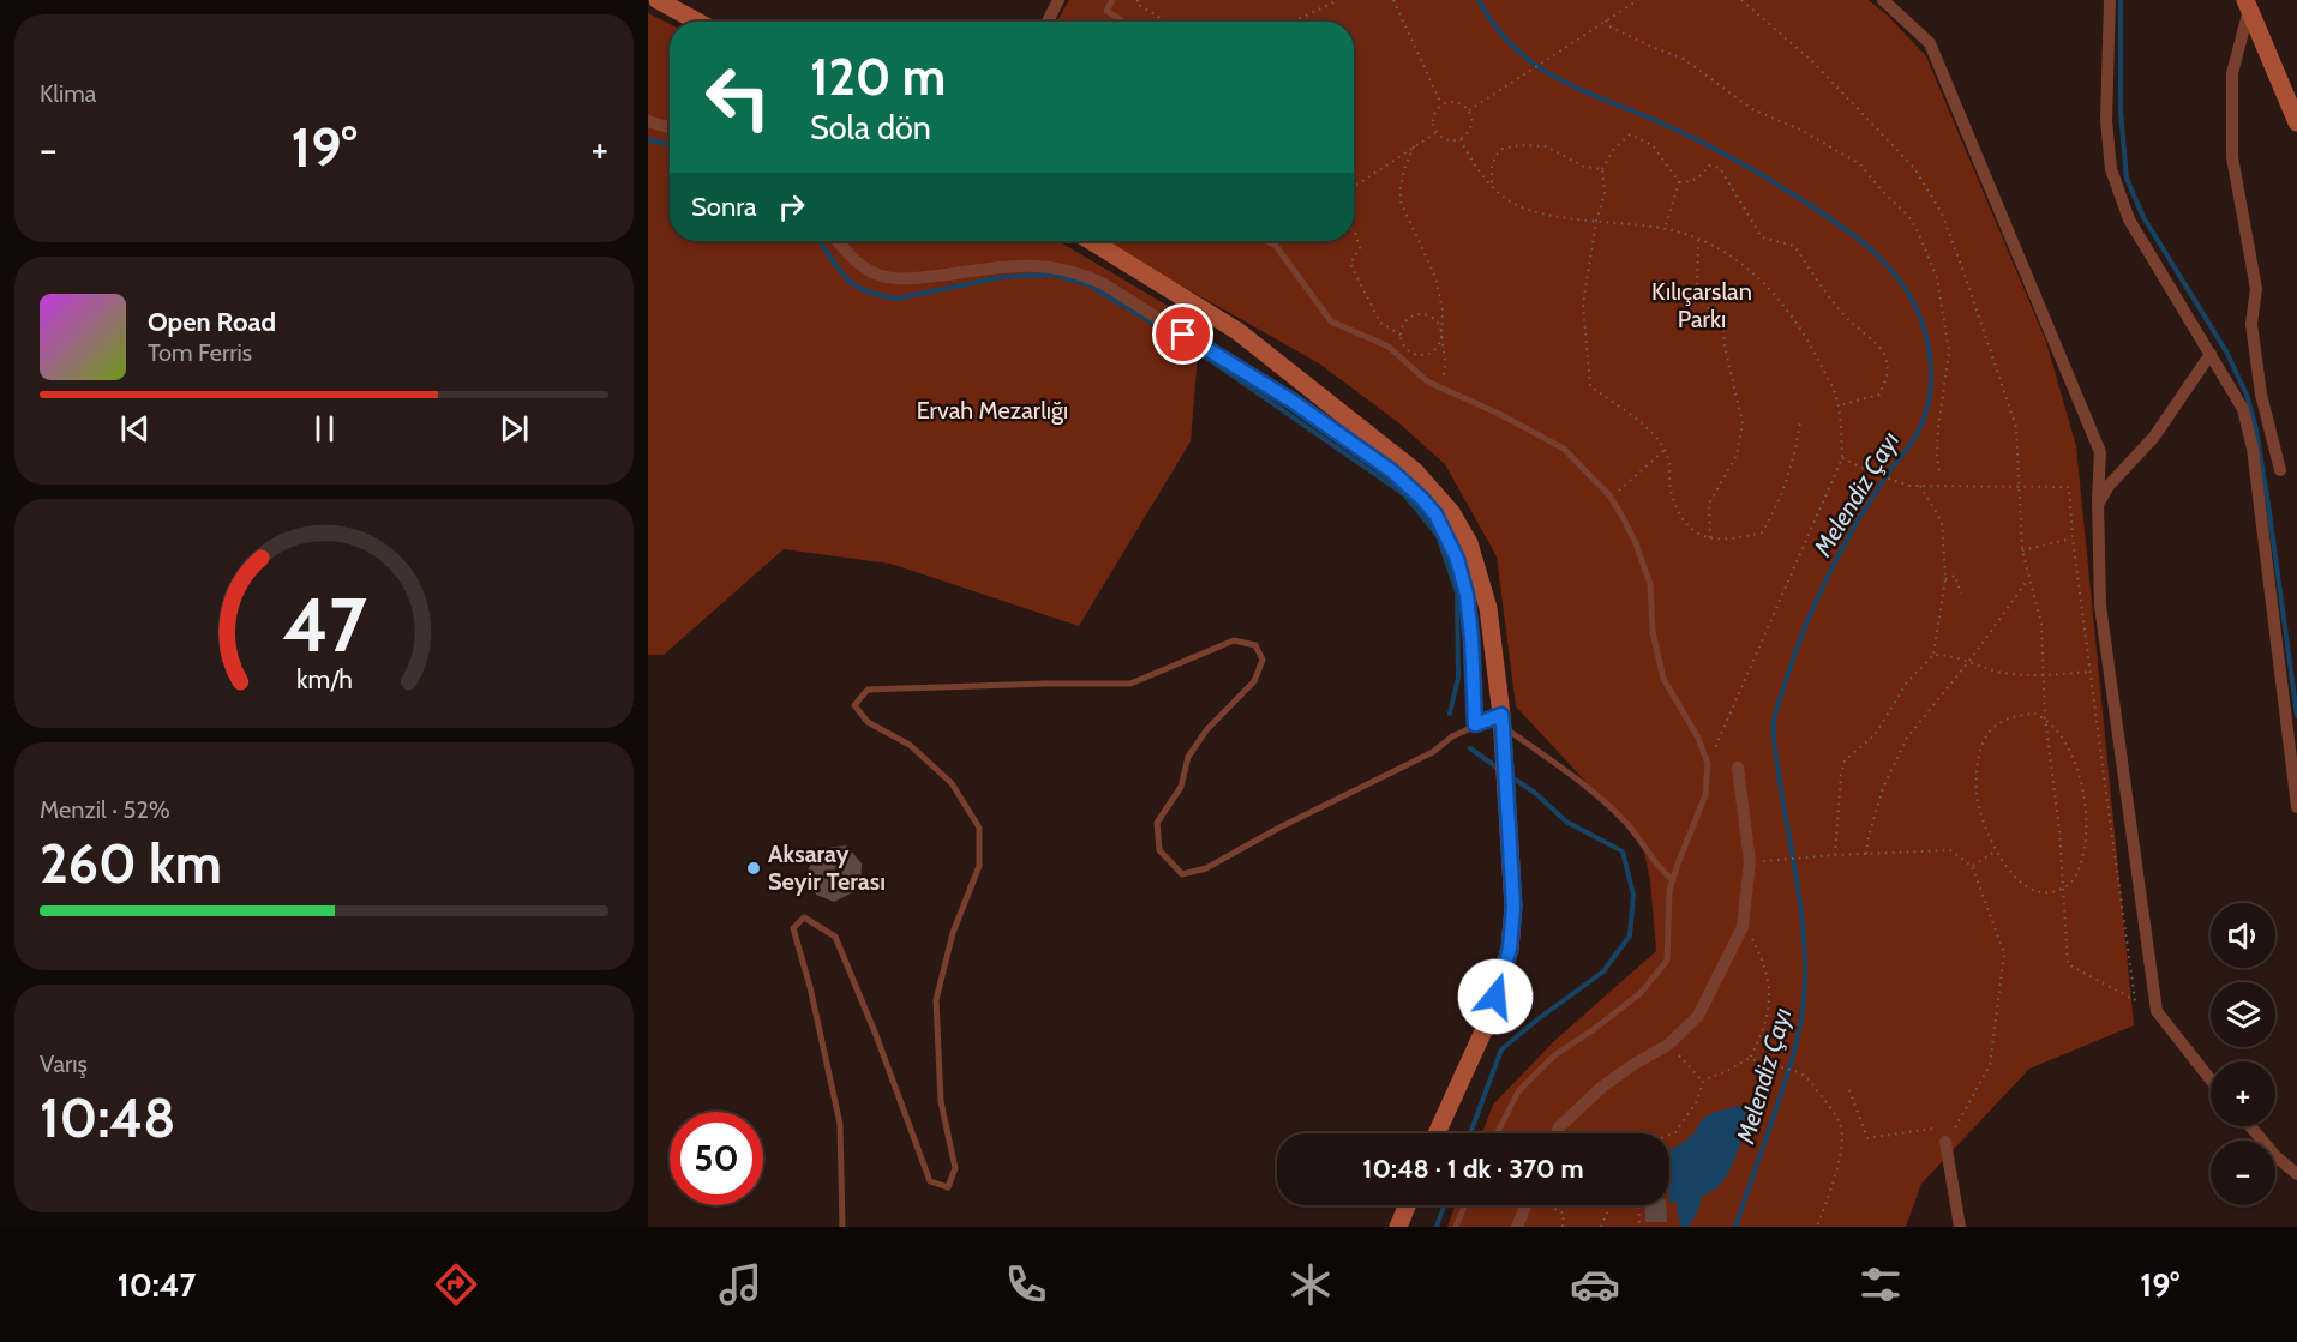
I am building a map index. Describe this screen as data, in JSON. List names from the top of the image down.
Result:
{
  "water": ["Melendiz Çayı"],
  "parks": ["Kılıçarslan Parkı", "Ervah Mezarlığı"],
  "places": ["Aksaray Seyir Terası"],
  "page": {
    "tile": [
      "Klima",
      ["Menzil · 52%", "260 km"],
      ["Varış", "10:48"]
    ],
    "turn": ["120 m", "Sola dön"],
    "heat": ["−", "19°", "+"],
    "then": "Sonra",
    "song": ["Open Road", "Tom Ferris"],
    "map_buttons": ["+", "−"],
    "limit": "50",
    "trip": "10:48 · 1 dk · 370 m",
    "tabs": ["10:47", "19°"],
    "gauge": ["47", "km/h"]
  }
}
